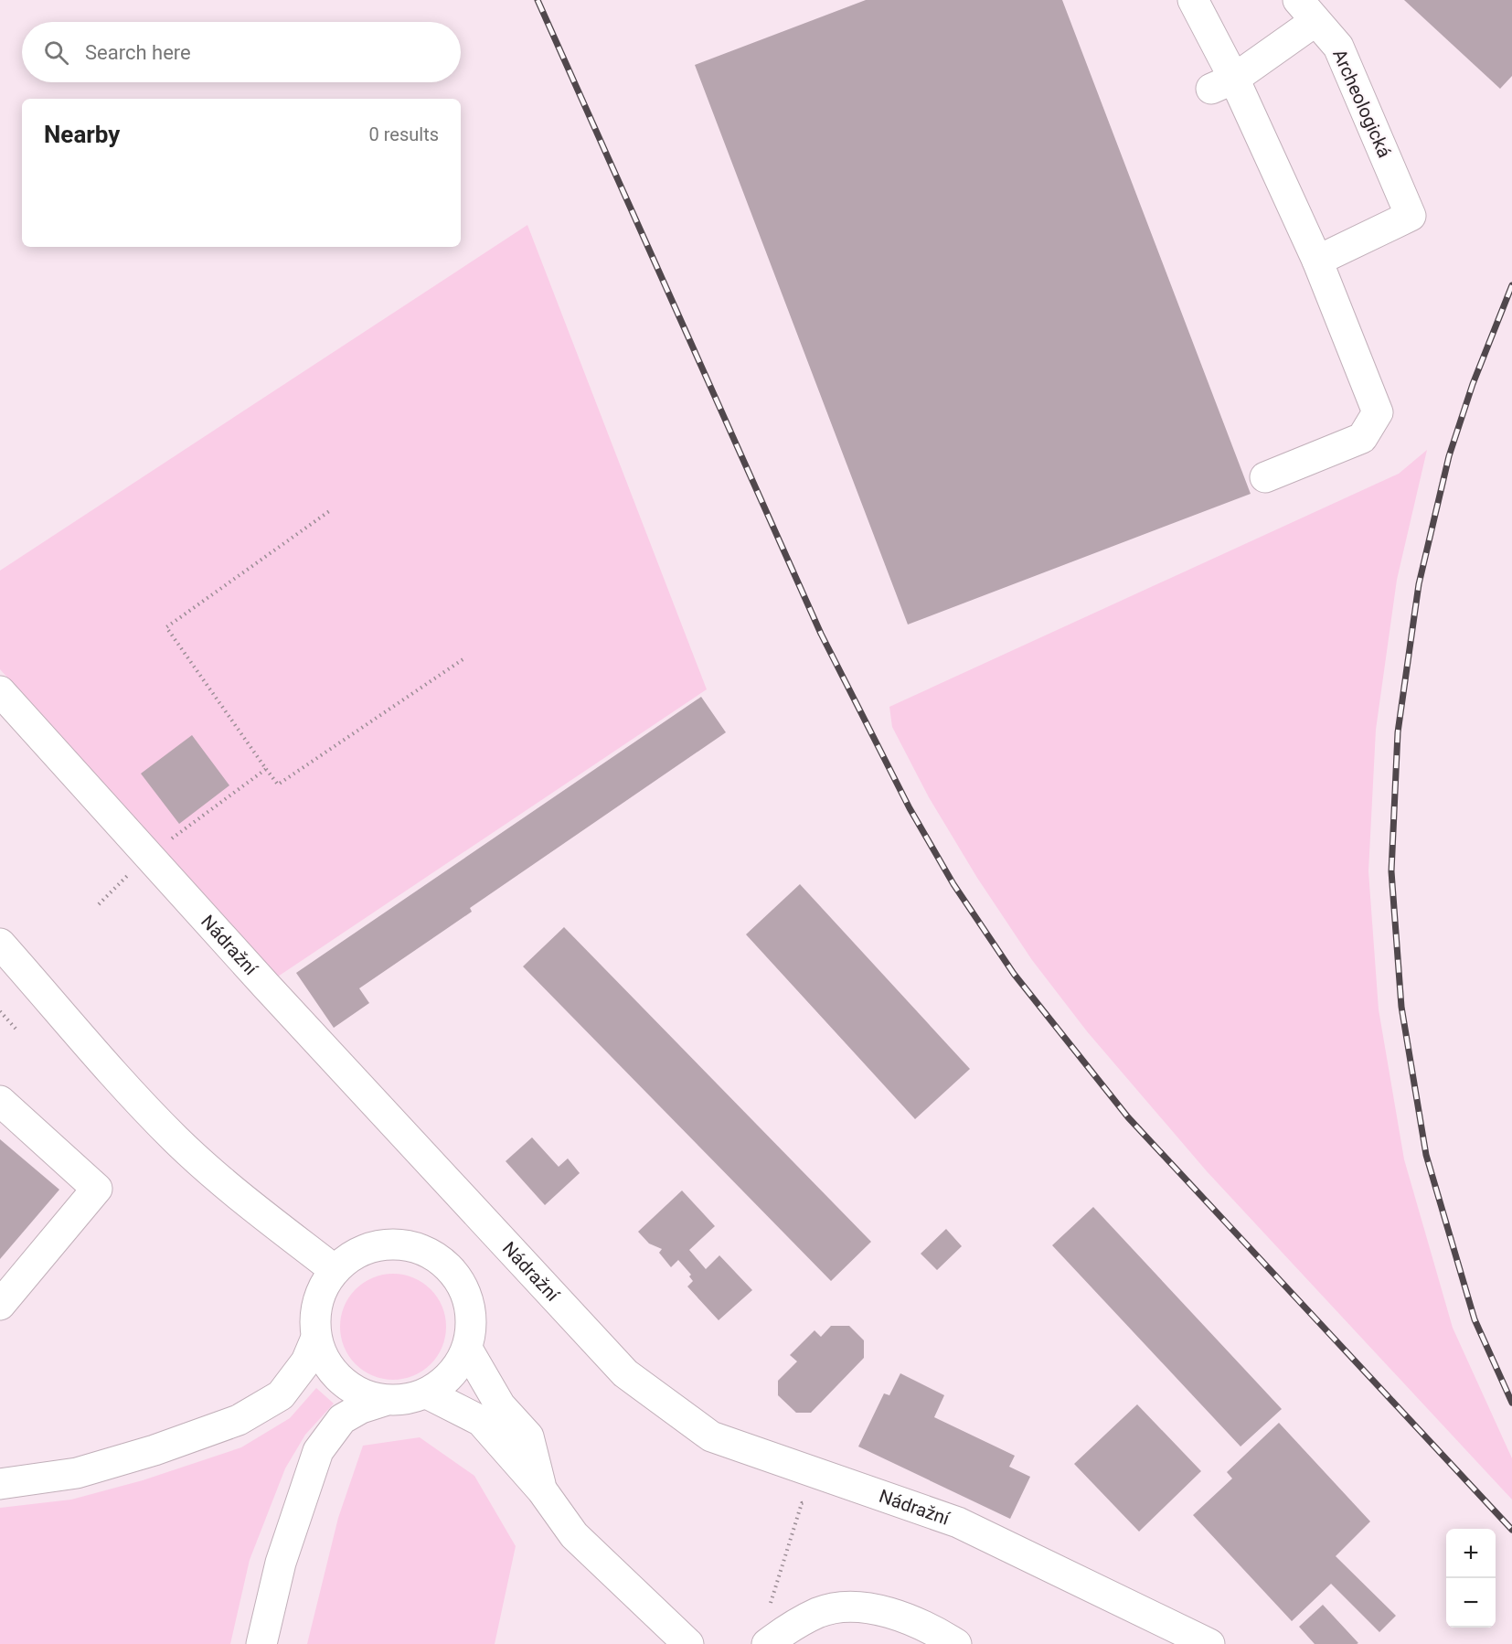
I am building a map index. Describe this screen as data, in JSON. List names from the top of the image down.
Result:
{
  "streets": {
    "main road": ["Archeologická", "Nádražní"]
  },
  "page": {
    "search": "Search here",
    "heading": ["Nearby", "0 results"],
    "map_buttons": ["+", "−"]
  }
}
